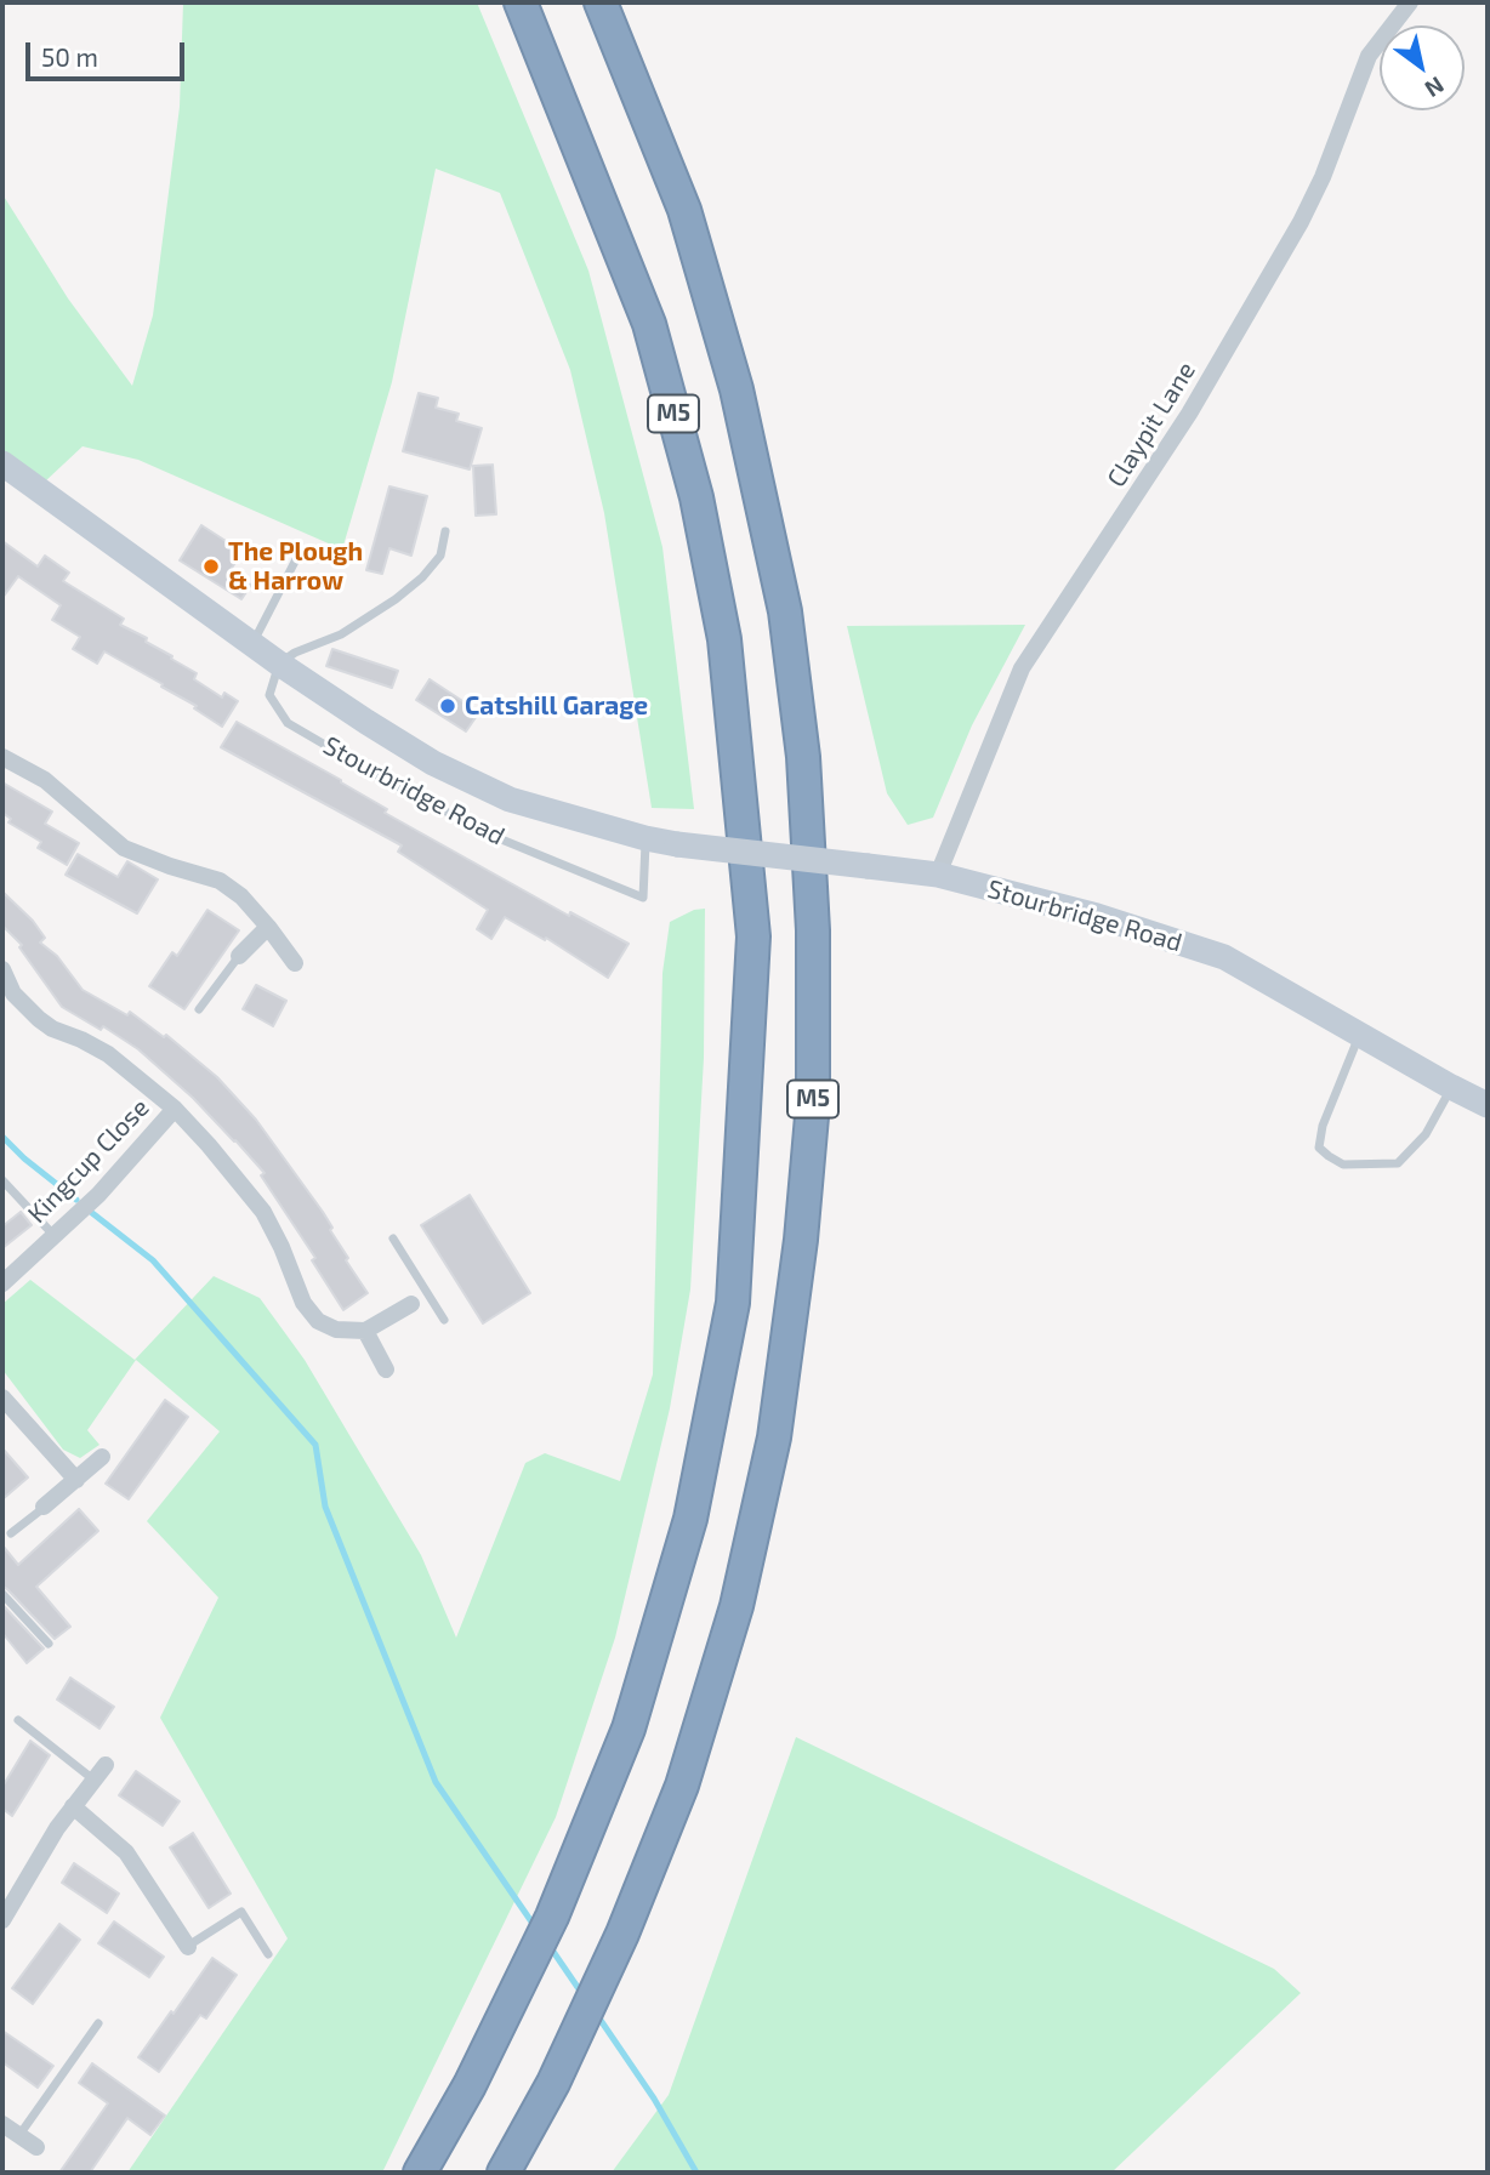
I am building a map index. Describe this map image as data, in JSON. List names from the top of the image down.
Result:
{
  "streets": {
    "highway": ["M5"],
    "main road": ["Stourbridge Road"],
    "street": ["Claypit Lane", "Kingcup Close"]
  },
  "crossings": [
    ["Claypit Lane", "Stourbridge Road"]
  ],
  "places": ["The Plough & Harrow", "Catshill Garage"],
  "scale_bar": "50 m",
  "north": "bottom right"
}
